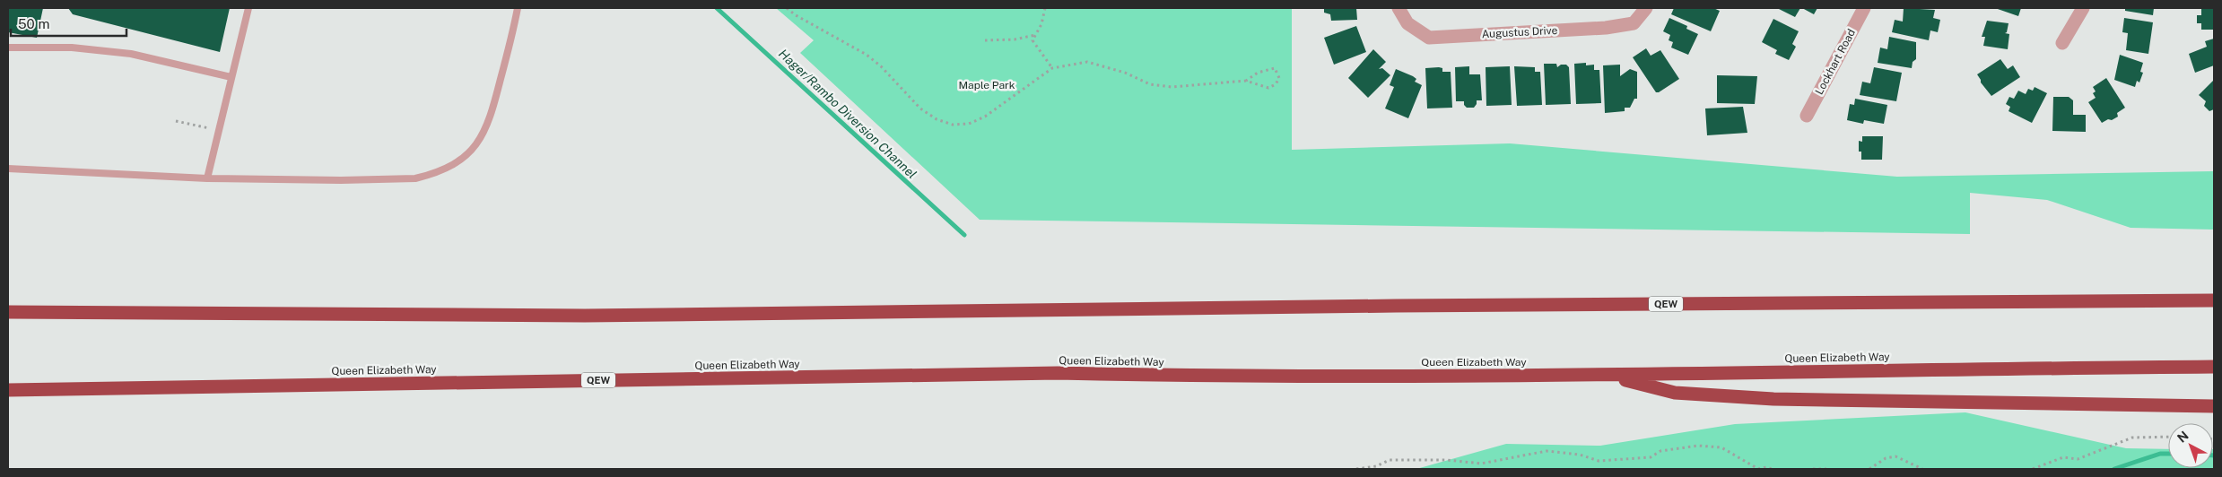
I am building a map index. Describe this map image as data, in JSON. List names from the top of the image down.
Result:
{
  "streets": {
    "highway": ["QEW", "Queen Elizabeth Way"],
    "street": ["Augustus Drive", "Lockhart Road"]
  },
  "water": ["Hager/Rambo Diversion Channel"],
  "parks": ["Maple Park"],
  "scale_bar": "50 m",
  "north": "top left"
}
